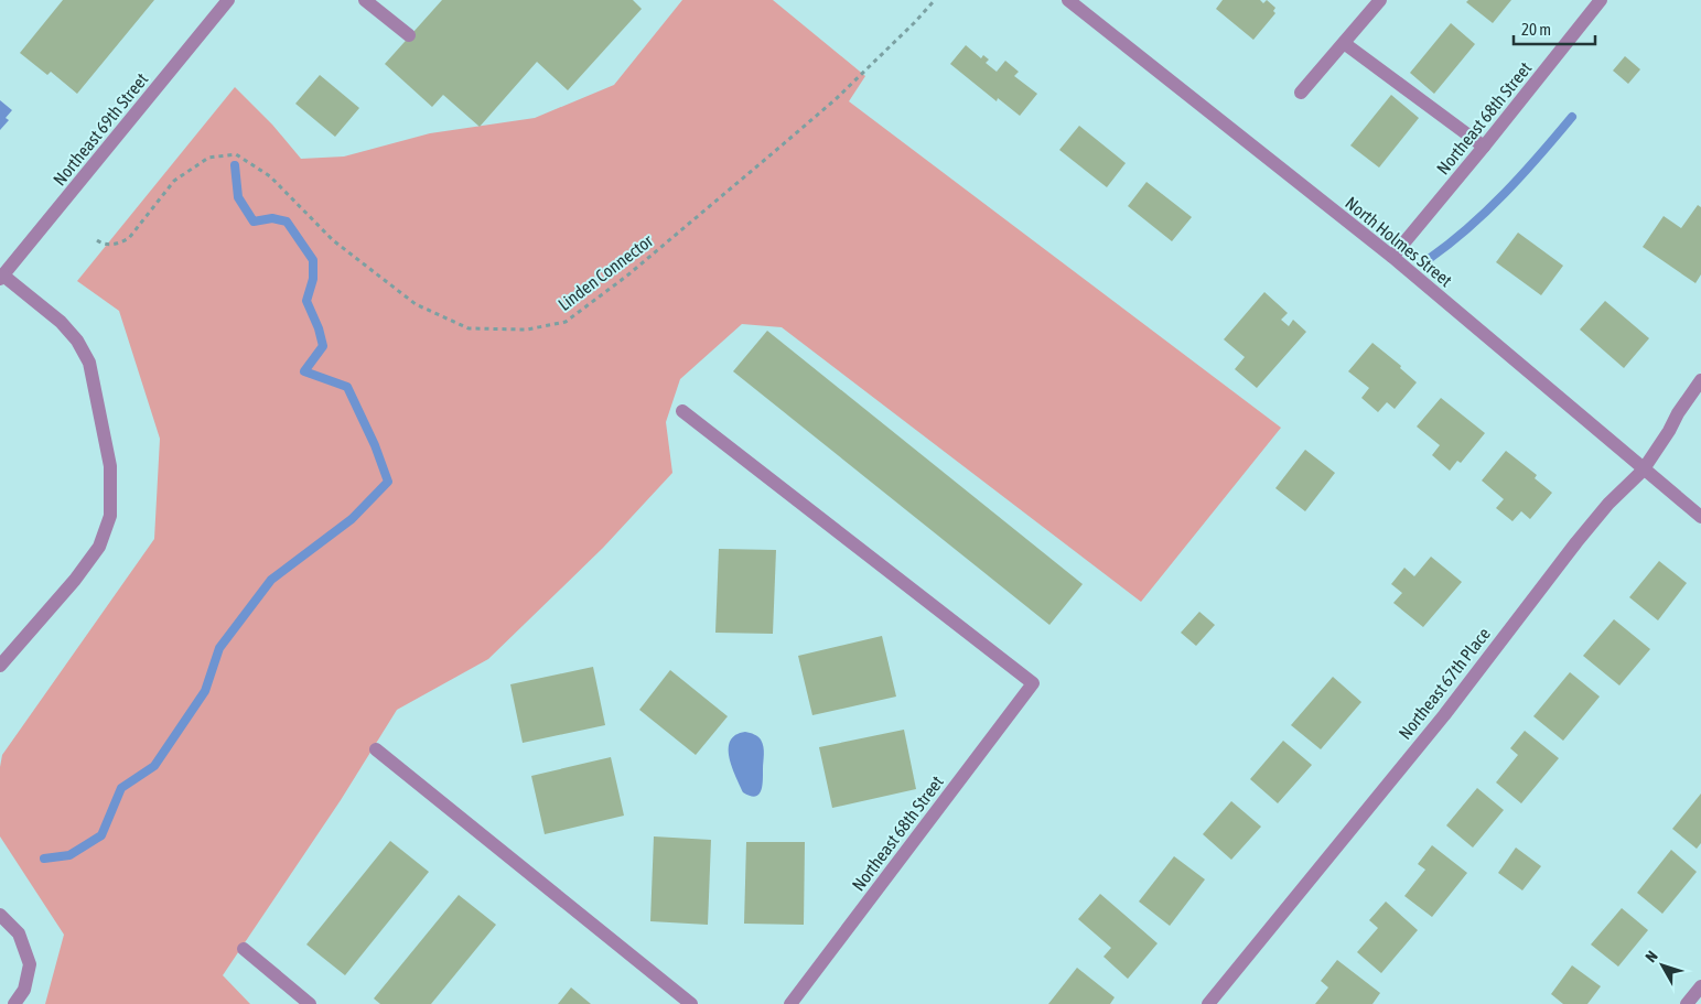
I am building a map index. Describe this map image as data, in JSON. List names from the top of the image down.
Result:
{
  "streets": {
    "street": [
      "Northeast 68th Street",
      "Northeast 69th Street",
      "North Holmes Street",
      "Northeast 67th Place"
    ],
    "path": ["Linden Connector"]
  },
  "crossings": [
    ["Northeast 68th Street", "North Holmes Street"],
    ["North Holmes Street", "Northeast 67th Place"]
  ],
  "scale_bar": "20 m",
  "north": "top left"
}
